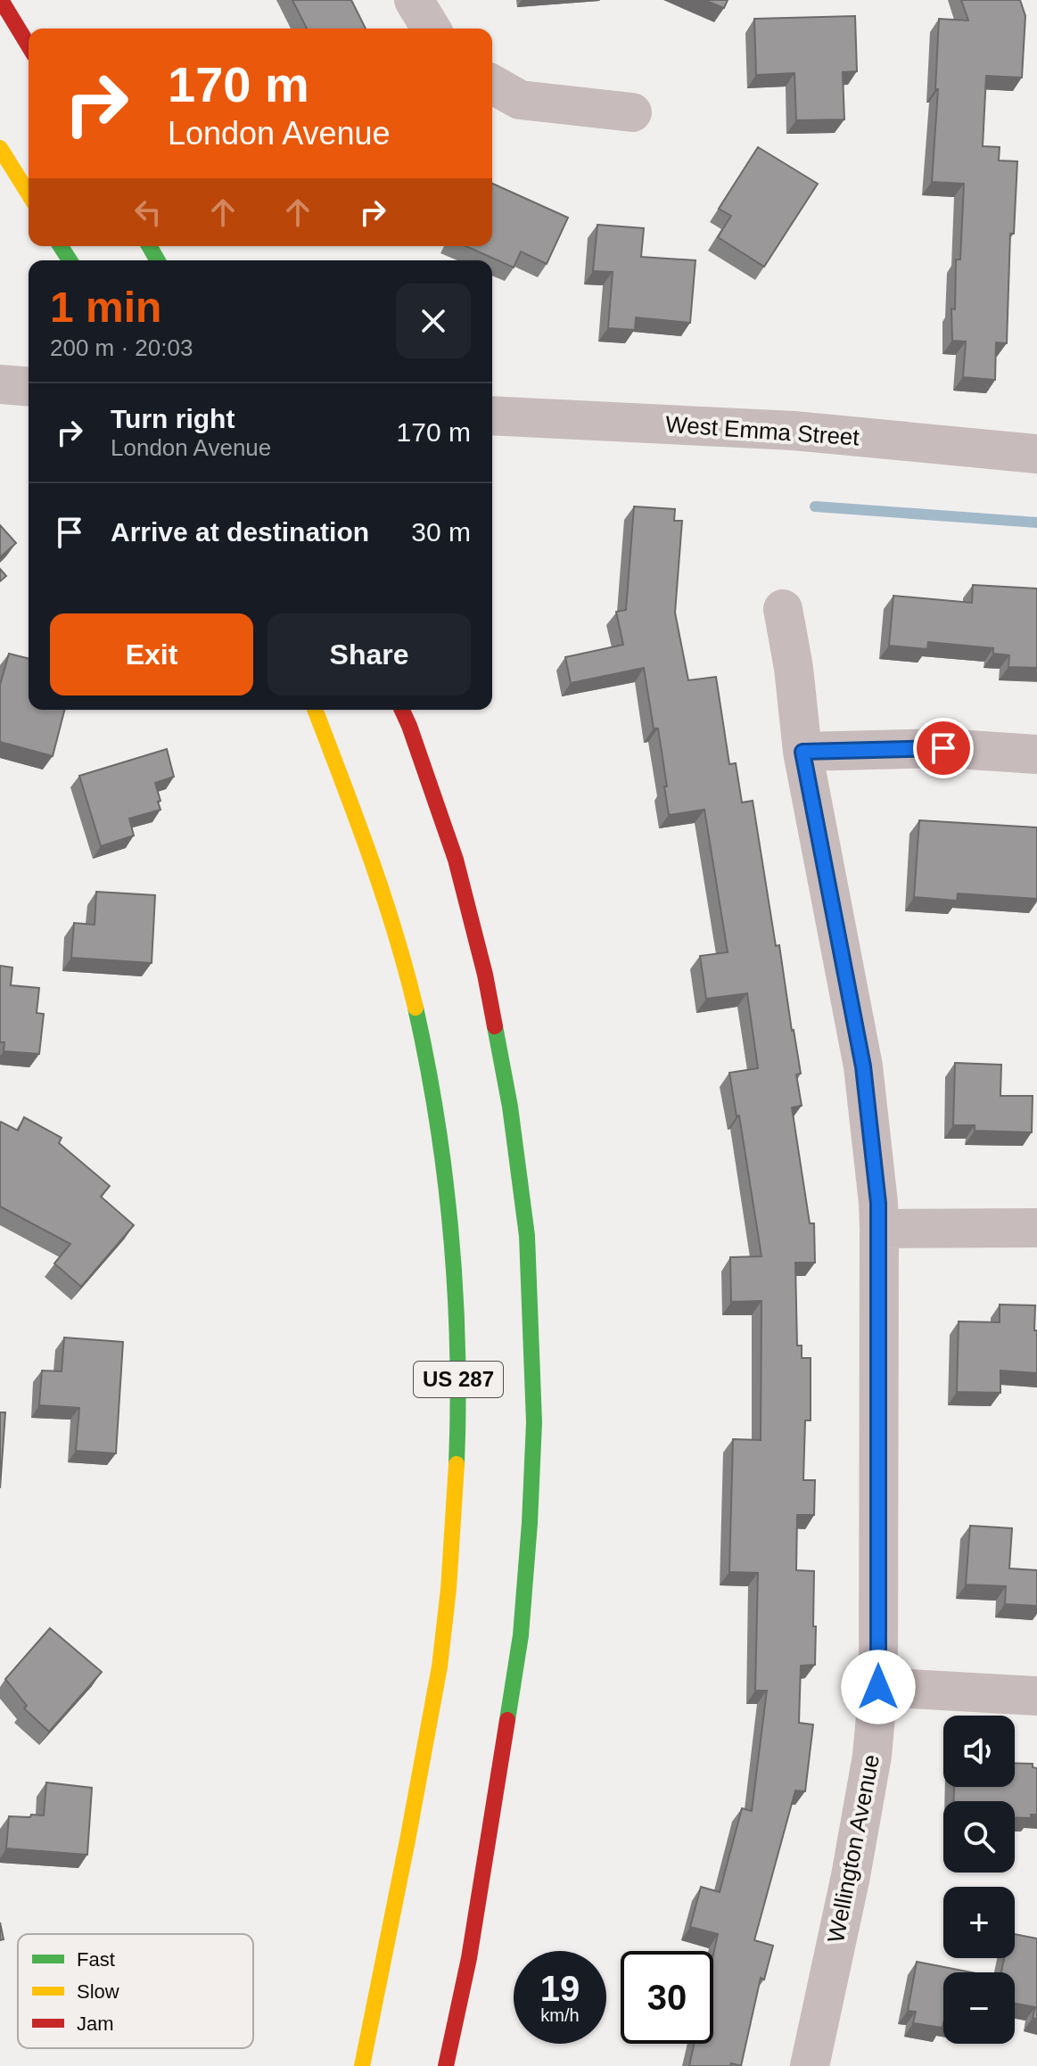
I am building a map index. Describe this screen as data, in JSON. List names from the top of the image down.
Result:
{
  "streets": {
    "main road": ["US 287"],
    "street": ["West Emma Street", "Wellington Avenue"]
  },
  "legend": ["Fast", "Slow", "Jam"],
  "page": {
    "turn": ["170 m", "London Avenue"],
    "heading": ["1 min", "200 m · 20:03"],
    "list": [
      {
        "name": "Turn right",
        "note": "London Avenue",
        "value": "170 m"
      },
      {
        "name": "Arrive at destination",
        "value": "30 m"
      }
    ],
    "buttons": ["Exit", "Share"],
    "map_buttons": ["+", "−"],
    "speed": "19 km/h",
    "limit": "30"
  }
}
